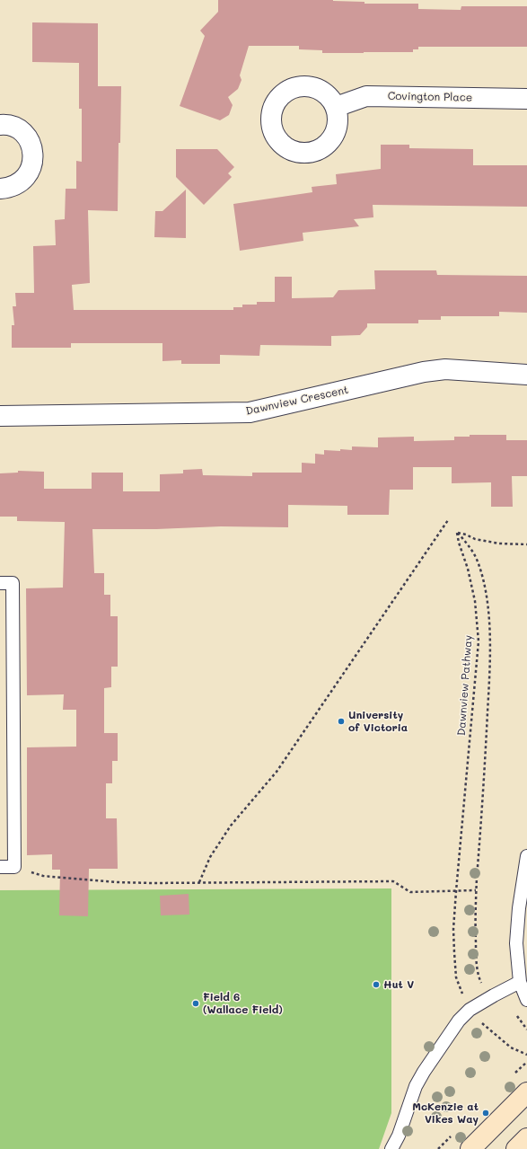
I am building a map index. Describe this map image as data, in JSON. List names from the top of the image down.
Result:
{
  "streets": {
    "street": ["Covington Place", "Dawnview Crescent"],
    "path": ["Dawnview Pathway"]
  },
  "places": [
    "University of Victoria",
    "Hut V",
    "Field 6 (Wallace Field)",
    "McKenzie at Vikes Way"
  ]
}
